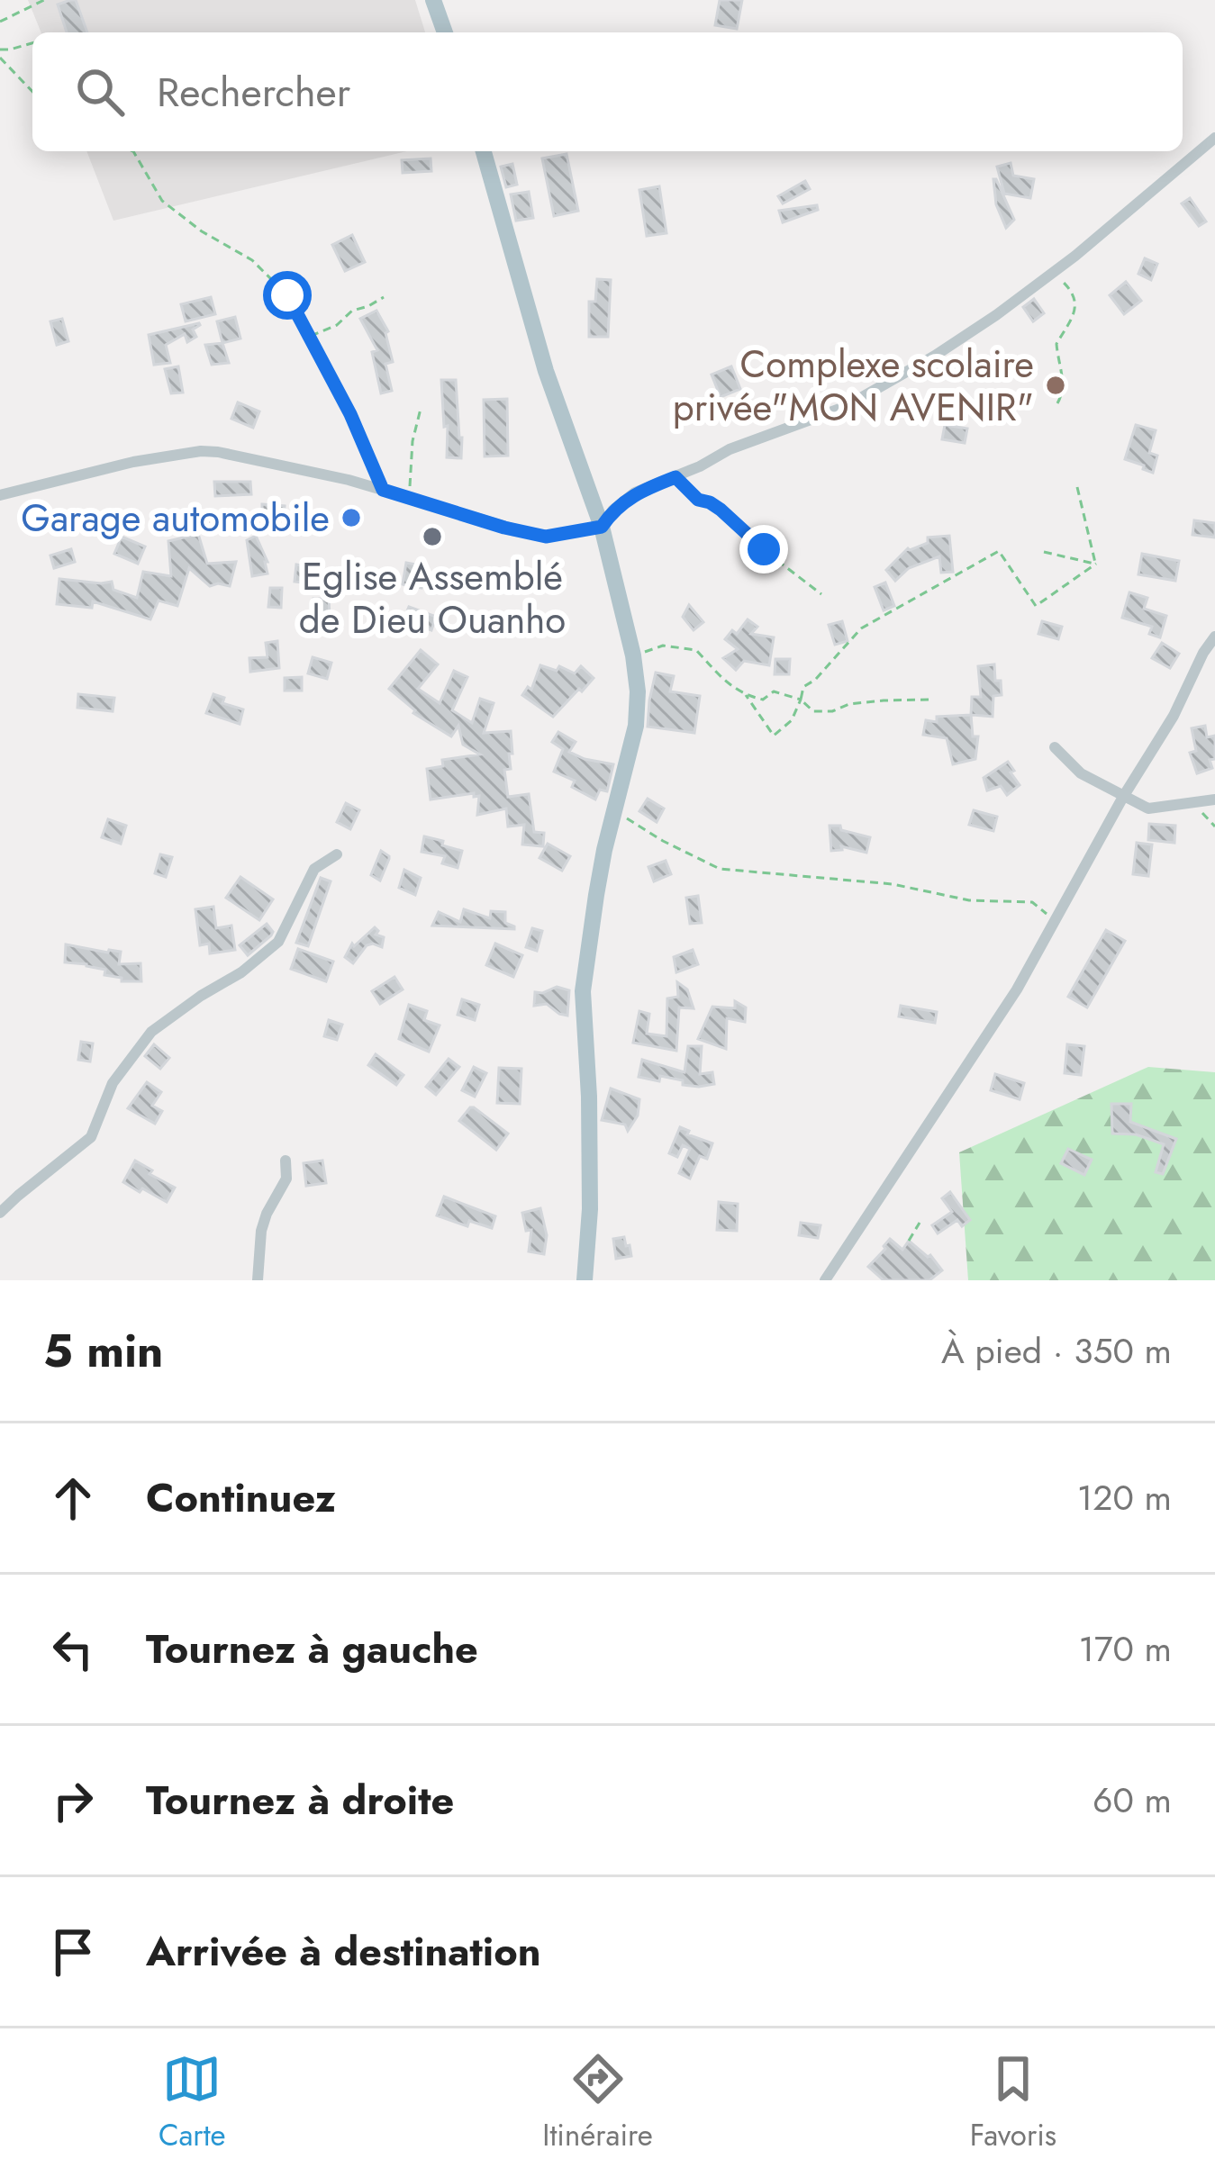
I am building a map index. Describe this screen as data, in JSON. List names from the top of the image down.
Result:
{
  "places": ["Complexe scolaire privée\"MON AVENIR\"", "Garage automobile", "Eglise Assemblé de Dieu Ouanho"],
  "page": {
    "search": "Rechercher",
    "heading": ["5 min", "À pied · 350 m"],
    "list": [
      ["Continuez", "120 m"],
      ["Tournez à gauche", "170 m"],
      ["Tournez à droite", "60 m"],
      "Arrivée à destination"
    ],
    "nav": ["Carte", "Itinéraire", "Favoris"]
  }
}
